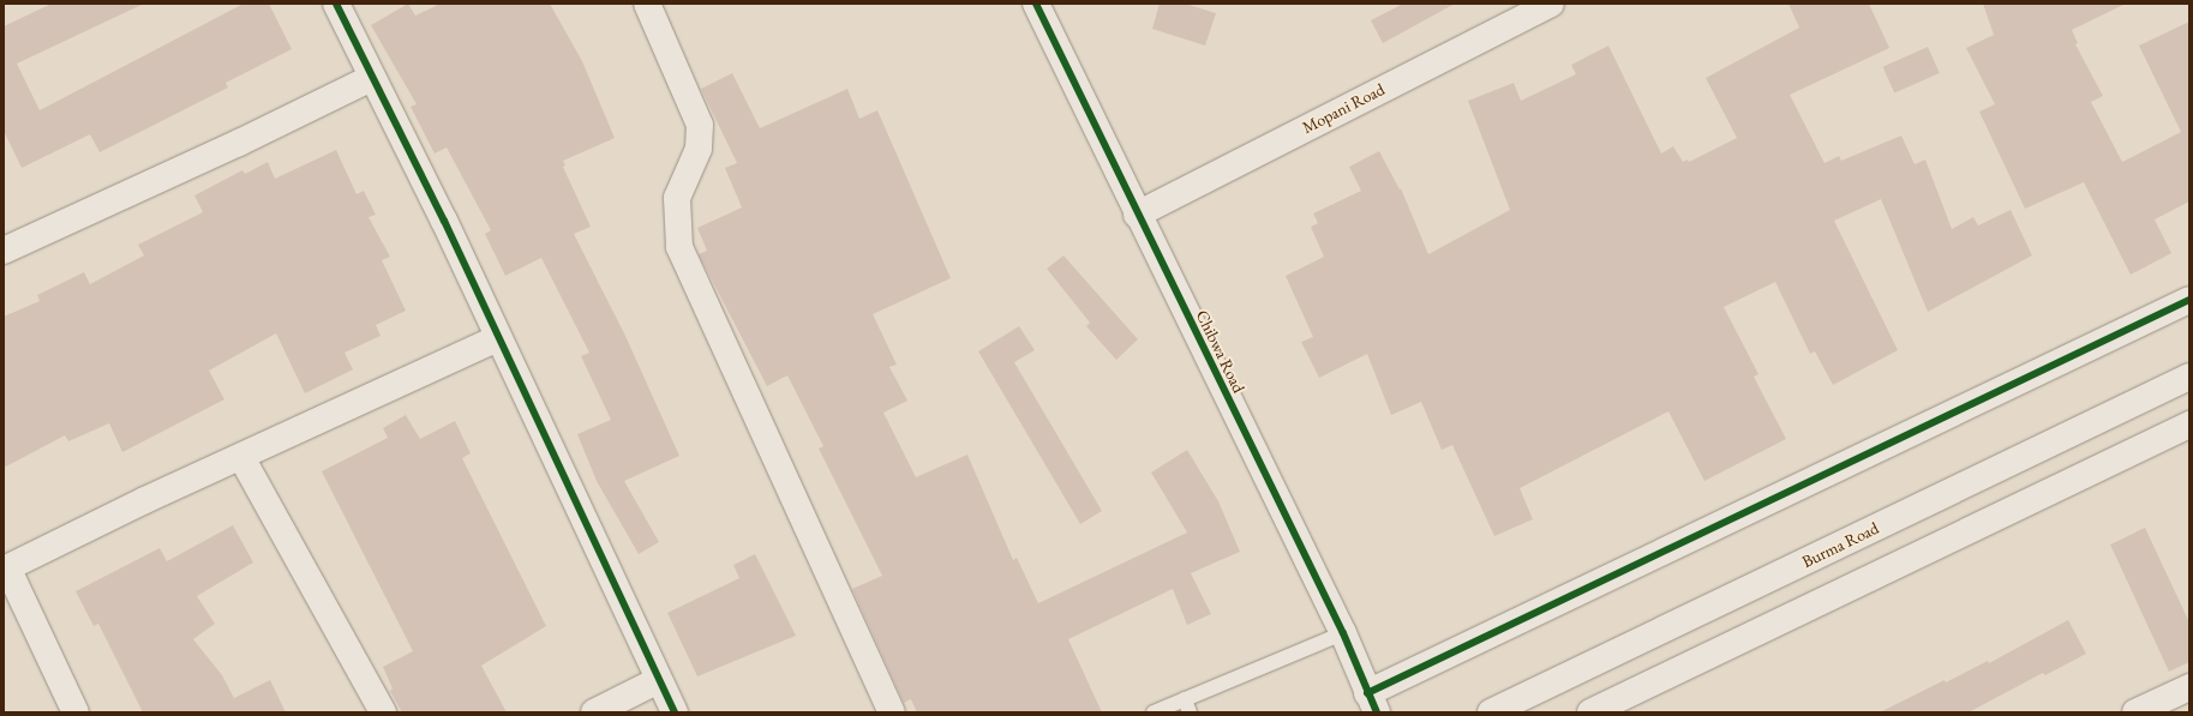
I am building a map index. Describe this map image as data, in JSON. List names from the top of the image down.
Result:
{
  "streets": {
    "street": ["Mopani Road", "Chibwa Road", "Burma Road"]
  },
  "crossings": [
    ["Mopani Road", "Chibwa Road"]
  ]
}
